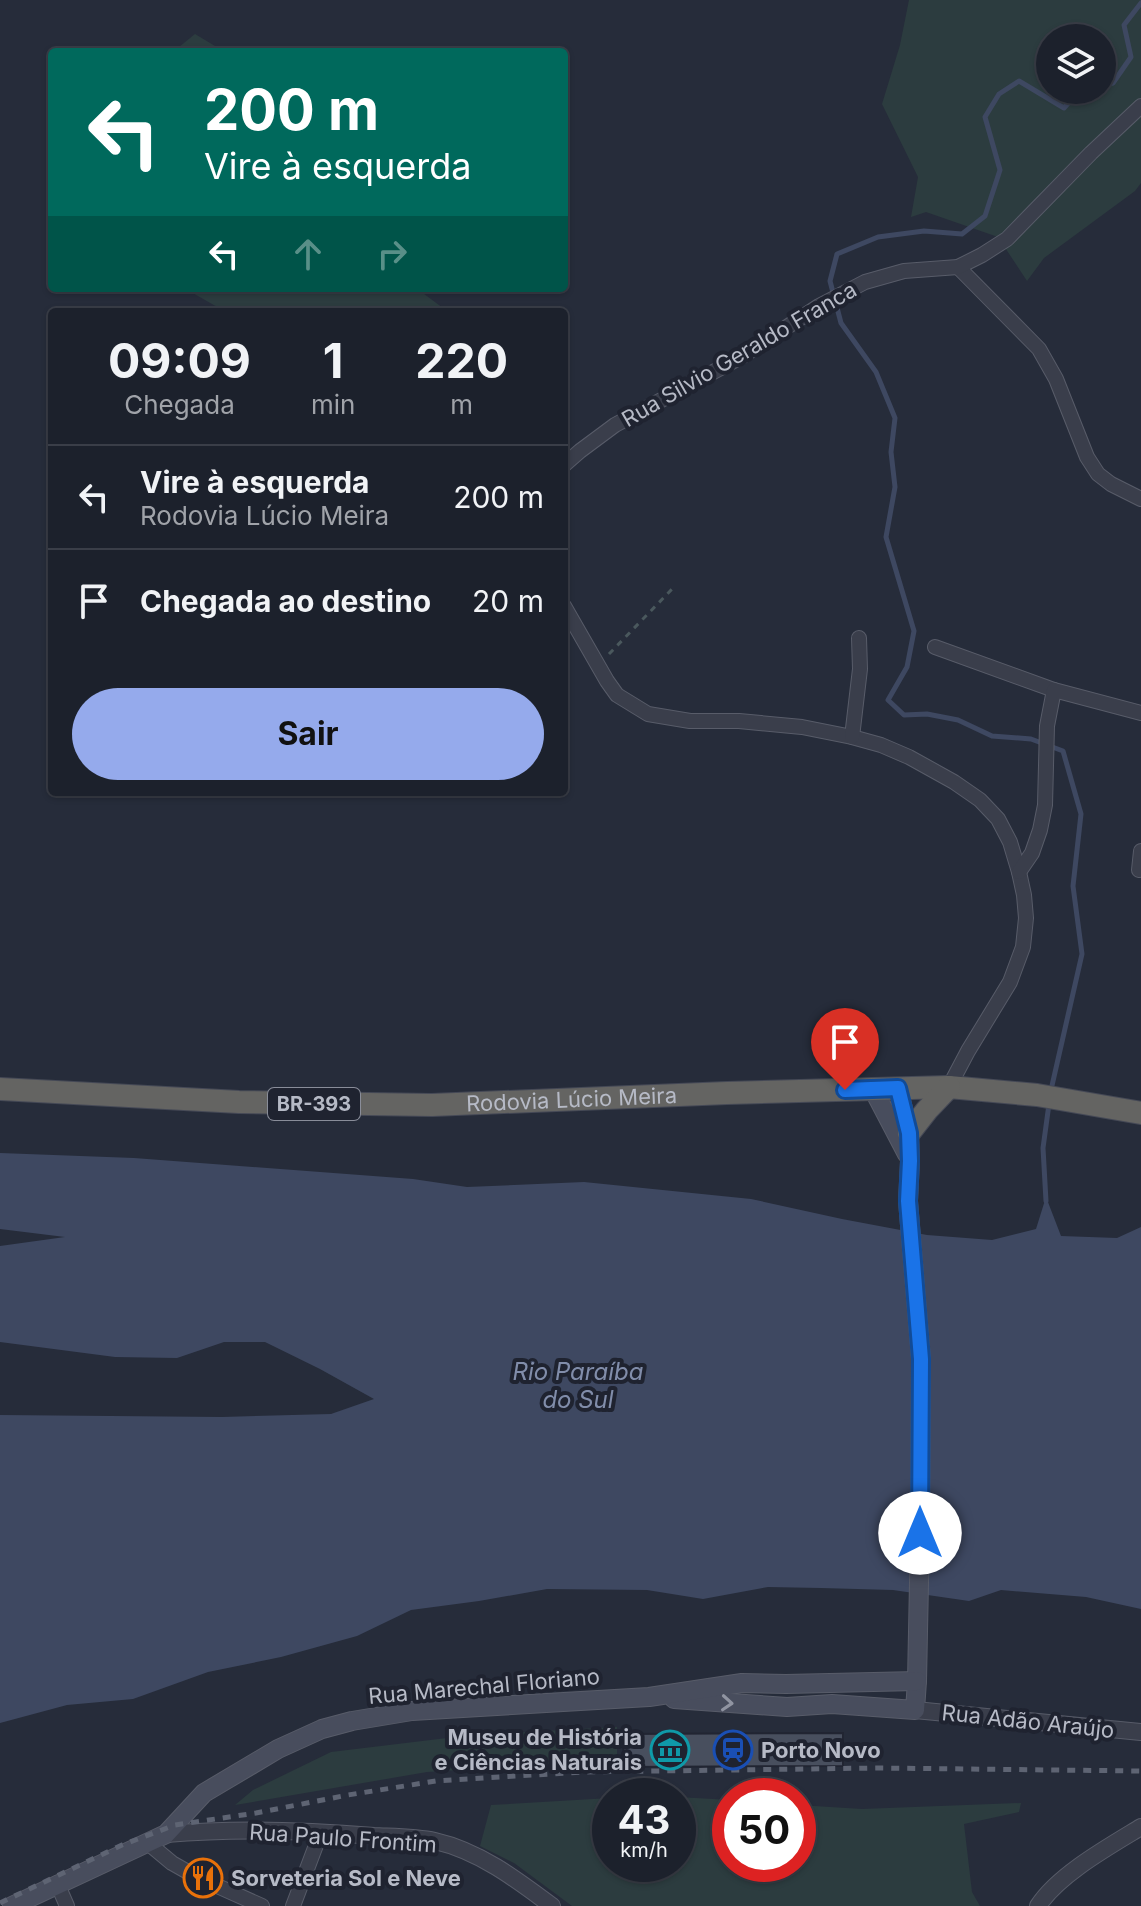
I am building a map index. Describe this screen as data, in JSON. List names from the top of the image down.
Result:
{
  "streets": {
    "highway": ["Rodovia Lúcio Meira", "BR-393"],
    "main road": ["Rua Marechal Floriano"],
    "street": ["Rua Silvio Geraldo Franca", "Rua Adão Araújo", "Rua Paulo Frontim"]
  },
  "crossings": [
    ["Rua Marechal Floriano", "Rua Paulo Frontim"]
  ],
  "water": ["Rio Paraíba do Sul"],
  "places": {
    "museum": ["Museu de História e Ciências Naturais"],
    "station": ["Porto Novo"],
    "restaurant": ["Sorveteria Sol e Neve"]
  },
  "page": {
    "turn": ["200 m", "Vire à esquerda"],
    "eta": [
      "09:09",
      "Chegada",
      "1",
      "min",
      "220",
      "m"
    ],
    "list": [
      {
        "name": "Vire à esquerda",
        "note": "Rodovia Lúcio Meira",
        "value": "200 m"
      },
      {
        "name": "Chegada ao destino",
        "value": "20 m"
      }
    ],
    "buttons": "Sair",
    "speed": "43 km/h",
    "limit": "50"
  }
}
